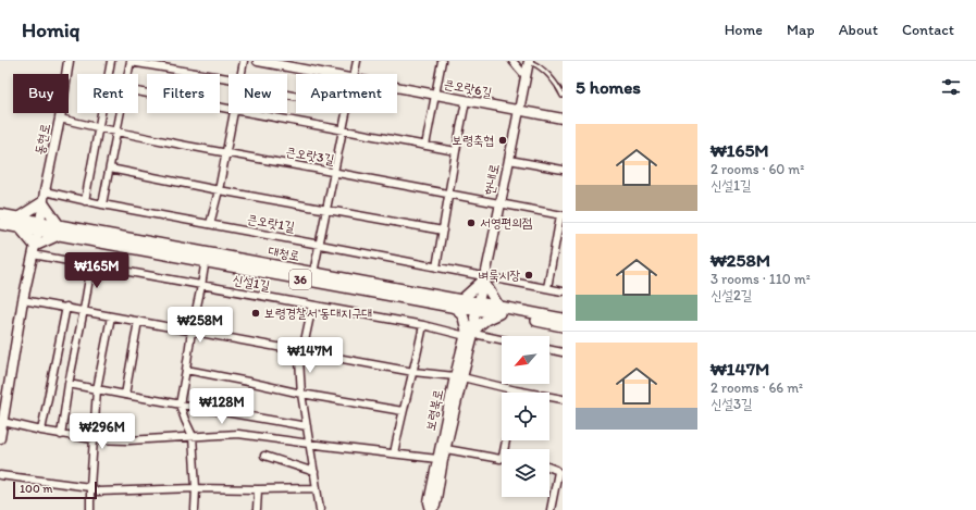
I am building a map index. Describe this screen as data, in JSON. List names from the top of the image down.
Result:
{
  "streets": {
    "main road": ["대청로", "36"],
    "street": [
      "큰오랏6길",
      "동현로",
      "큰오랏3길",
      "한내로",
      "큰오랏1길",
      "신설1길",
      "보령북로"
    ]
  },
  "crossings": [
    ["큰오랏6길", "한내로"],
    ["동현로", "큰오랏3길"],
    ["동현로", "큰오랏1길"],
    ["동현로", "대청로"],
    ["동현로", "신설1길"],
    ["큰오랏3길", "한내로"],
    ["한내로", "큰오랏1길"],
    ["한내로", "대청로"],
    ["한내로", "보령북로"],
    ["대청로", "보령북로"],
    ["신설1길", "보령북로"]
  ],
  "places": [
    "보령축협",
    "서영편의점",
    "벼룩시장",
    "보령경찰서 동대지구대"
  ],
  "scale_bar": "100 m",
  "north": "bottom left",
  "page": {
    "header": "Homiq",
    "nav": [
      "Home",
      "Map",
      "About",
      "Contact"
    ],
    "heading": "5 homes",
    "chip": [
      "Buy",
      "Rent",
      "Filters",
      "New",
      "Apartment"
    ],
    "list": [
      {
        "name": "₩165M",
        "note": "2 rooms · 60 m² · 신설1길"
      },
      {
        "name": "₩258M",
        "note": "3 rooms · 110 m² · 신설2길"
      },
      {
        "name": "₩147M",
        "note": "2 rooms · 66 m² · 신설3길"
      }
    ],
    "price": [
      "₩165M",
      "₩258M",
      "₩147M",
      "₩128M",
      "₩296M"
    ],
    "scale": "100 m"
  }
}
